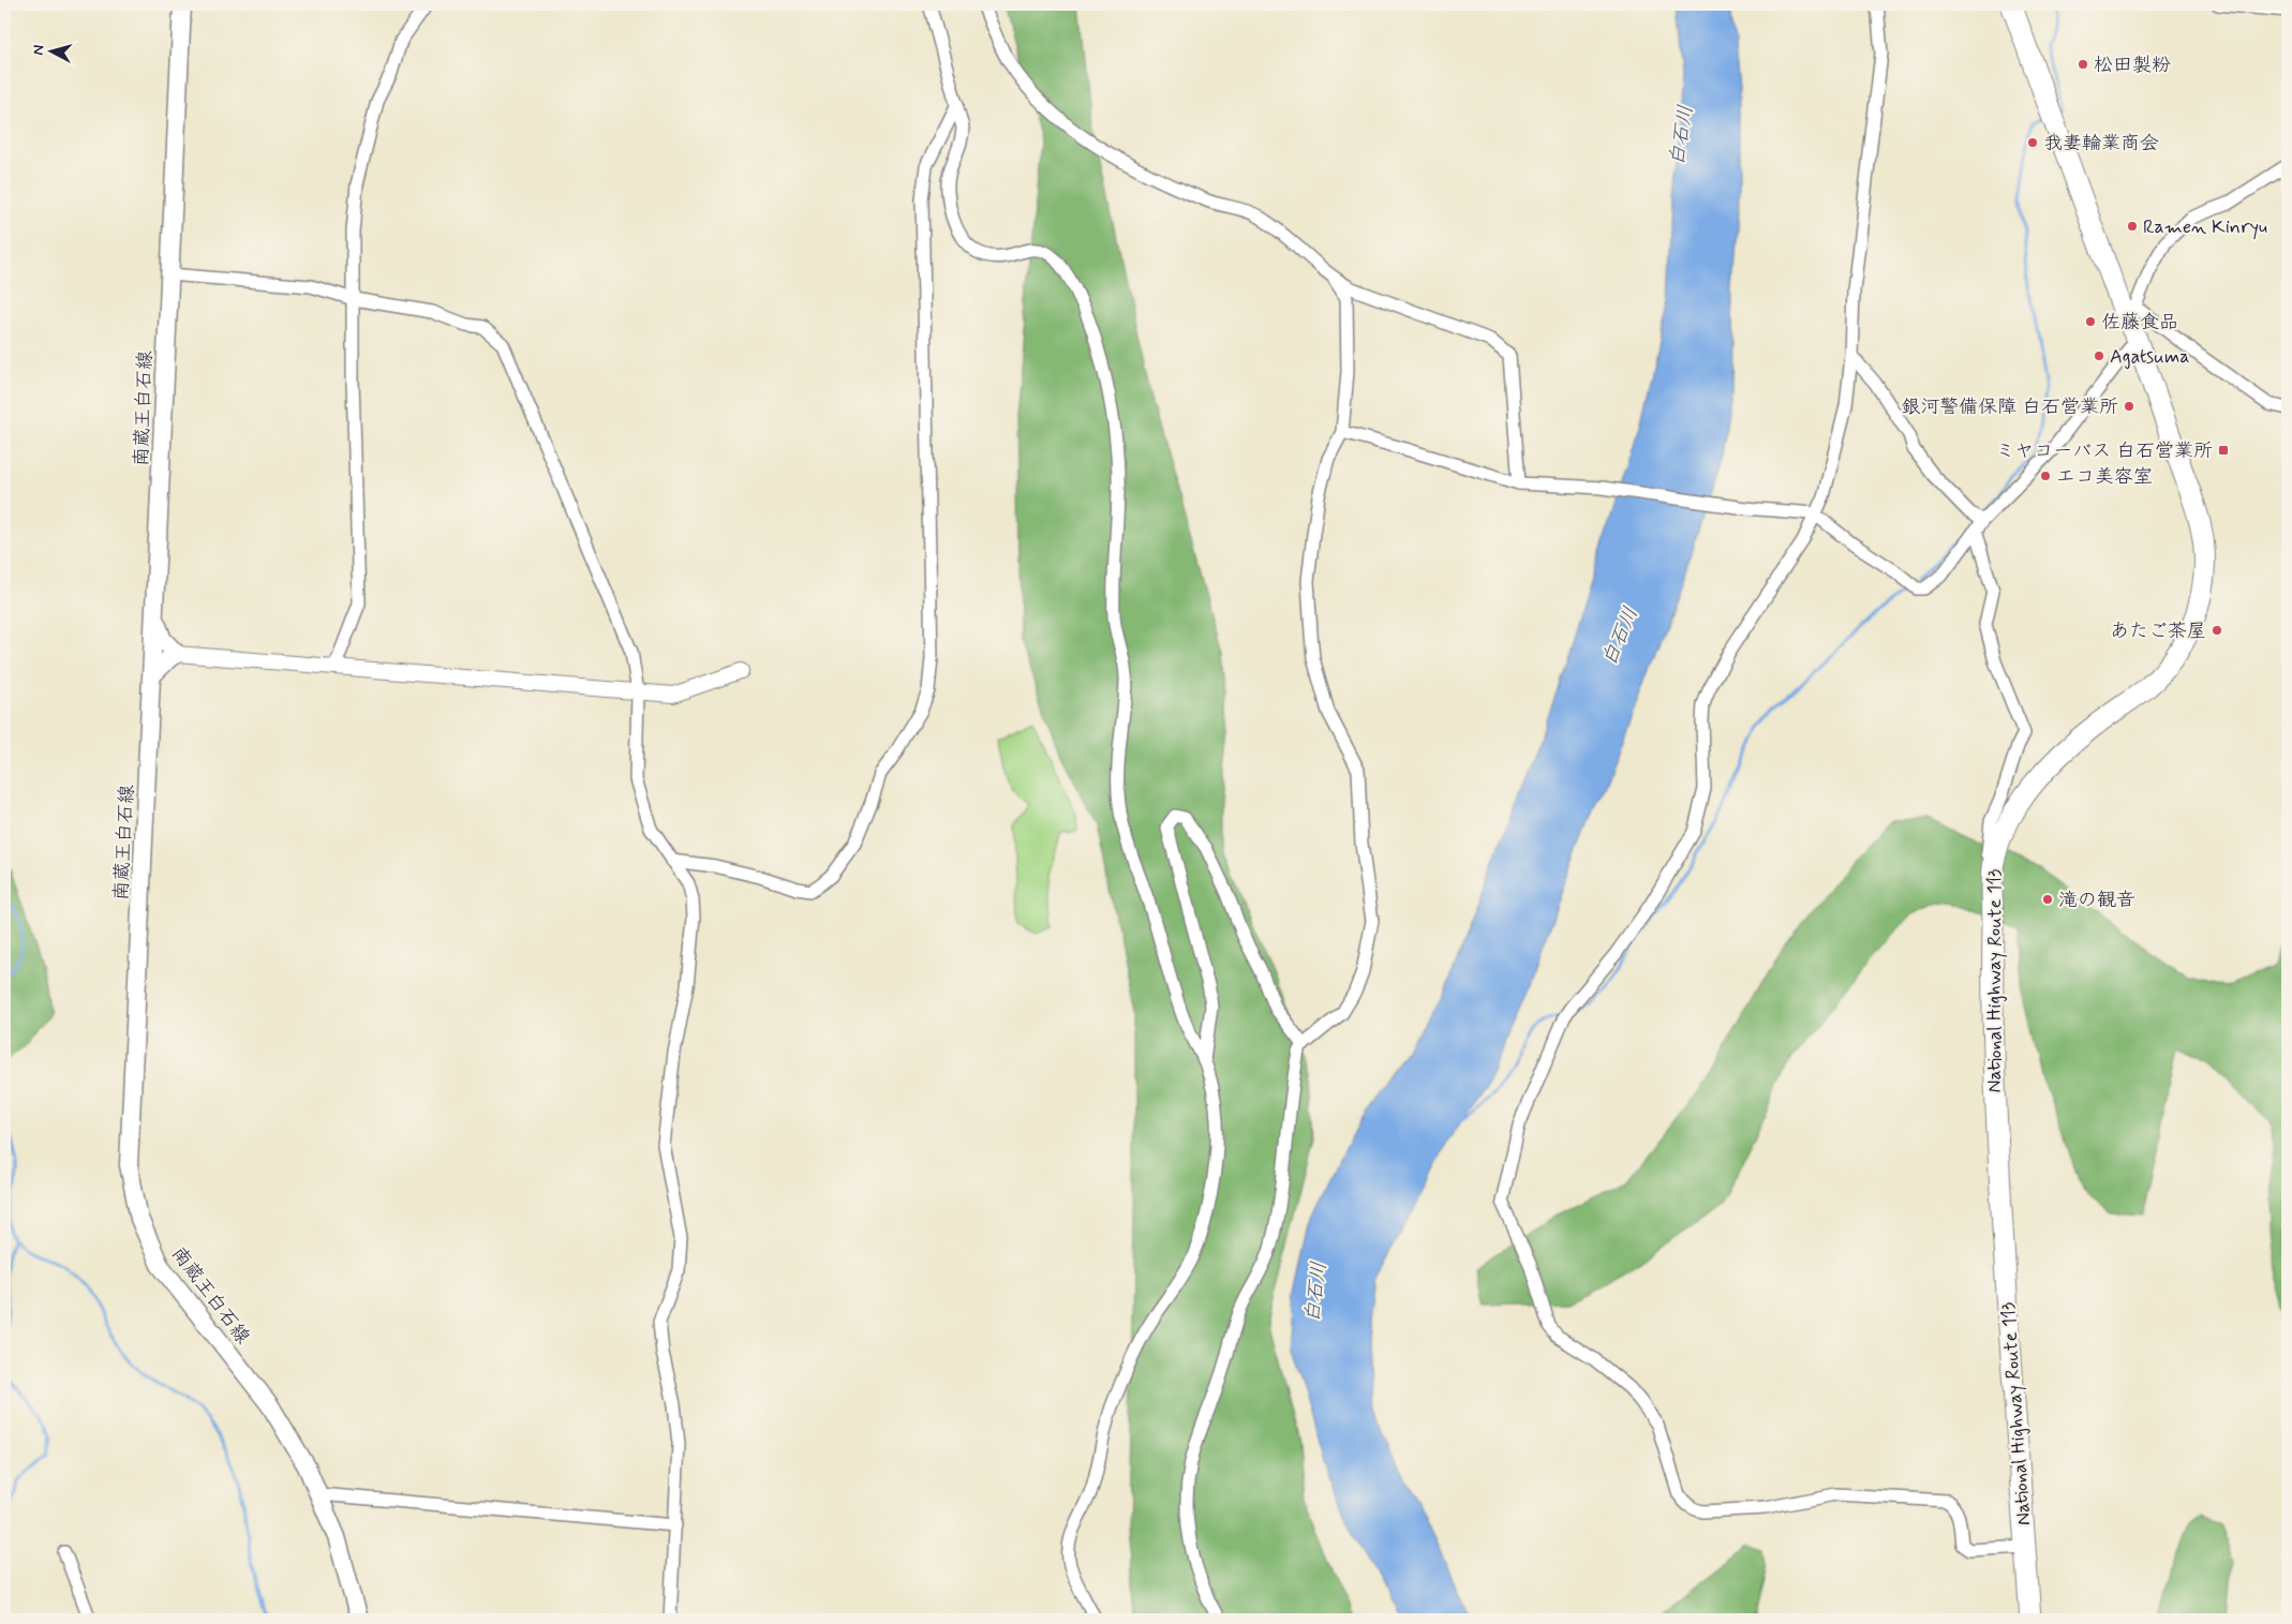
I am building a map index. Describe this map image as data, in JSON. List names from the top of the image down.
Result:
{
  "streets": {
    "highway": ["National Highway Route 113"],
    "main road": ["南蔵王白石線"]
  },
  "water": ["白石川"],
  "places": {
    "other": [
      "松田製粉",
      "我妻輪業商会",
      "Ramen Kinryu",
      "佐藤食品",
      "Agatsuma",
      "銀河警備保障 白石営業所",
      "エコ美容室",
      "あたご茶屋",
      "滝の観音"
    ],
    "transit": ["ミヤコーバス 白石営業所"]
  },
  "north": "left"
}
